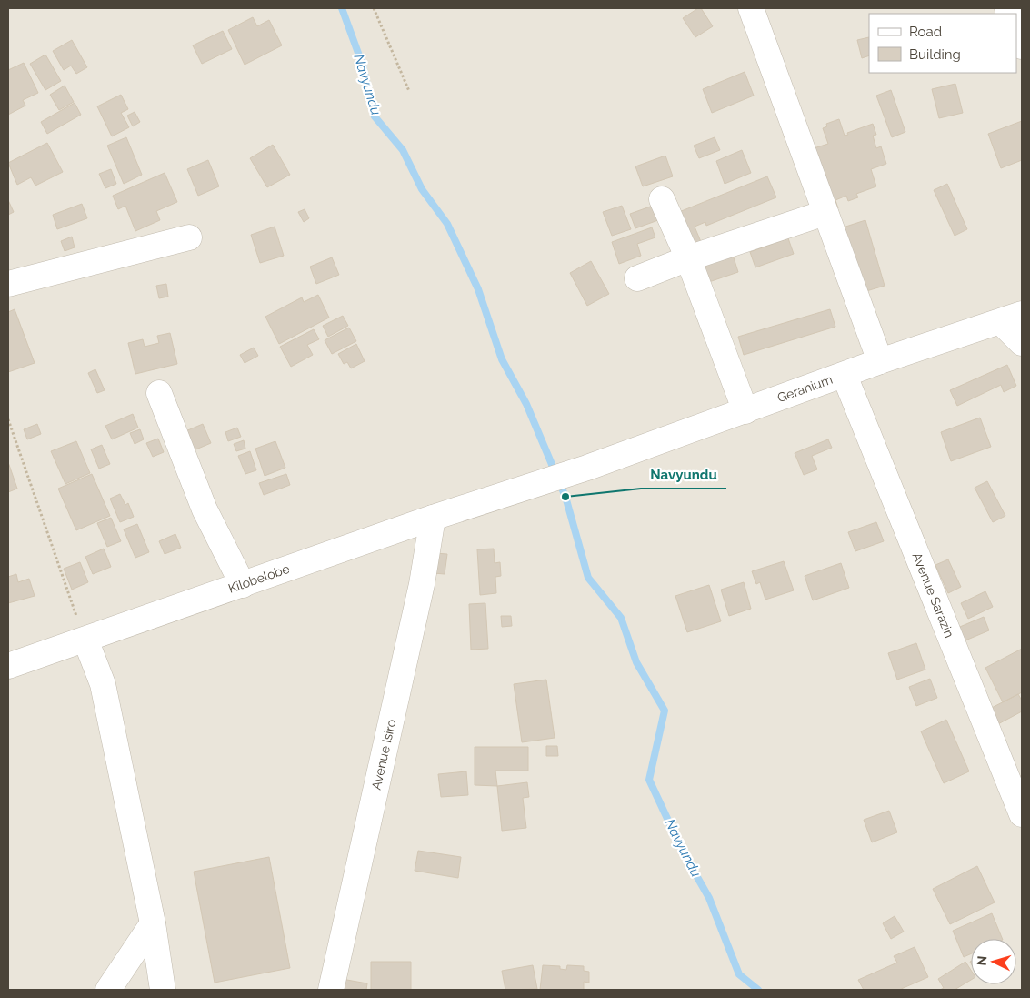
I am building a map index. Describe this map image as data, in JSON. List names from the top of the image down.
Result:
{
  "streets": {
    "street": [
      "Geranium",
      "Kilobelobe",
      "Avenue Sarazin",
      "Avenue Isiro"
    ]
  },
  "crossings": [
    ["Geranium", "Kilobelobe"],
    ["Geranium", "Avenue Sarazin"],
    ["Kilobelobe", "Avenue Isiro"]
  ],
  "water": ["Navyundu"],
  "places": ["Navyundu"],
  "legend": ["Road", "Building"],
  "north": "left"
}
